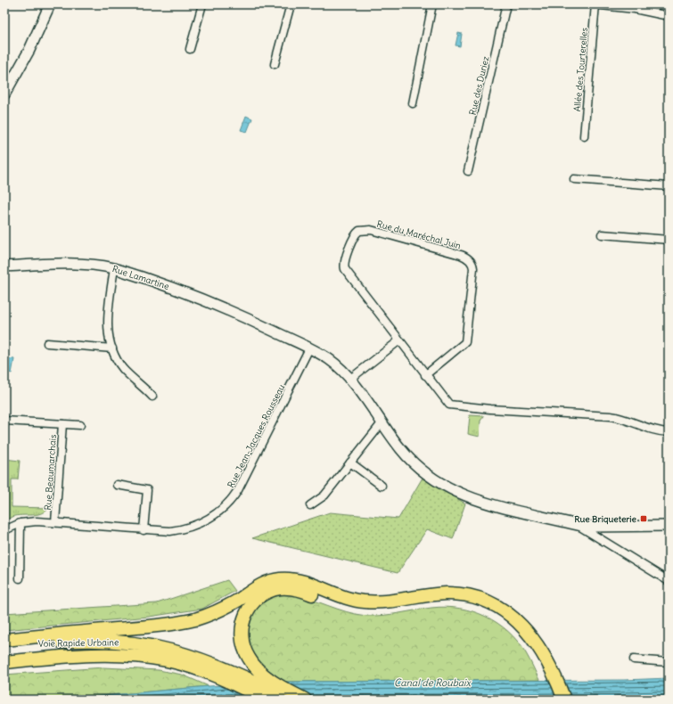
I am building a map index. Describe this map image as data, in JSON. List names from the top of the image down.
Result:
{
  "streets": {
    "highway": ["Voie Rapide Urbaine"],
    "street": [
      "Allée des Tourterelles",
      "Rue des Duriez",
      "Rue du Maréchal Juin",
      "Rue Lamartine",
      "Rue Jean-Jacques Rousseau",
      "Rue Beaumarchais"
    ]
  },
  "crossings": [
    ["Rue Lamartine", "Rue Jean-Jacques Rousseau"],
    ["Rue Jean-Jacques Rousseau", "Rue Beaumarchais"]
  ],
  "water": ["Canal de Roubaix"],
  "places": {
    "transit": ["Rue Briqueterie"]
  }
}
